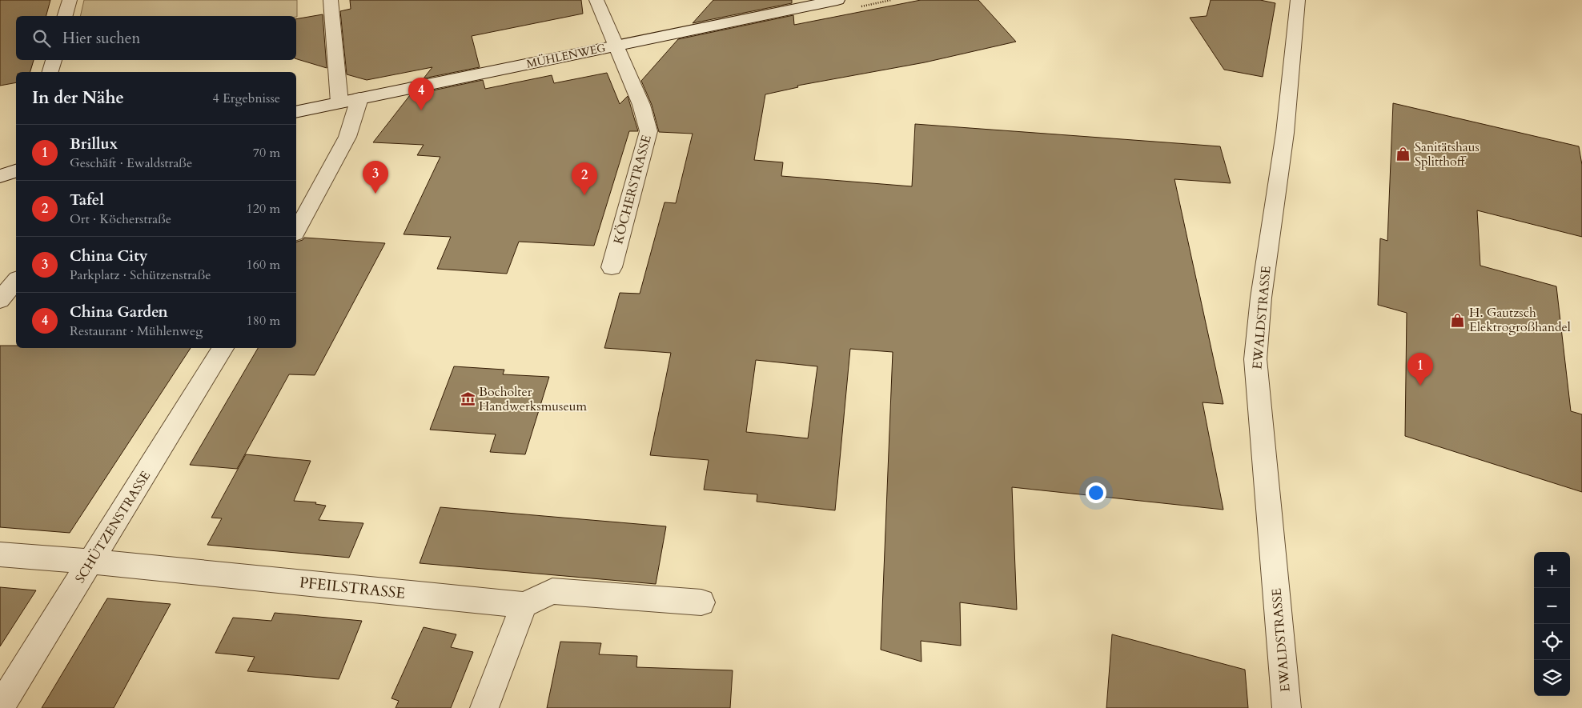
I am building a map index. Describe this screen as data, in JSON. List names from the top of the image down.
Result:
{
  "streets": {
    "street": [
      "MÜHLENWEG",
      "KÖCHERSTRASSE",
      "EWALDSTRASSE",
      "SCHÜTZENSTRASSE",
      "PFEILSTRASSE"
    ]
  },
  "crossings": [
    ["MÜHLENWEG", "KÖCHERSTRASSE"],
    ["SCHÜTZENSTRASSE", "PFEILSTRASSE"]
  ],
  "places": {
    "shop": ["Sanitätshaus Splitthoff", "H. Gautzsch Elektrogroßhandel"],
    "museum": ["Bocholter Handwerksmuseum"]
  },
  "page": {
    "search": "Hier suchen",
    "heading": ["In der Nähe", "4 Ergebnisse"],
    "pins": [
      "4",
      "3",
      "2",
      "1"
    ],
    "list": [
      {
        "mark": "1",
        "name": "Brillux",
        "note": "Geschäft · Ewaldstraße",
        "value": "70 m"
      },
      {
        "mark": "2",
        "name": "Tafel",
        "note": "Ort · Köcherstraße",
        "value": "120 m"
      },
      {
        "mark": "3",
        "name": "China City",
        "note": "Parkplatz · Schützenstraße",
        "value": "160 m"
      },
      {
        "mark": "4",
        "name": "China Garden",
        "note": "Restaurant · Mühlenweg",
        "value": "180 m"
      }
    ],
    "map_buttons": ["+", "−"]
  }
}
